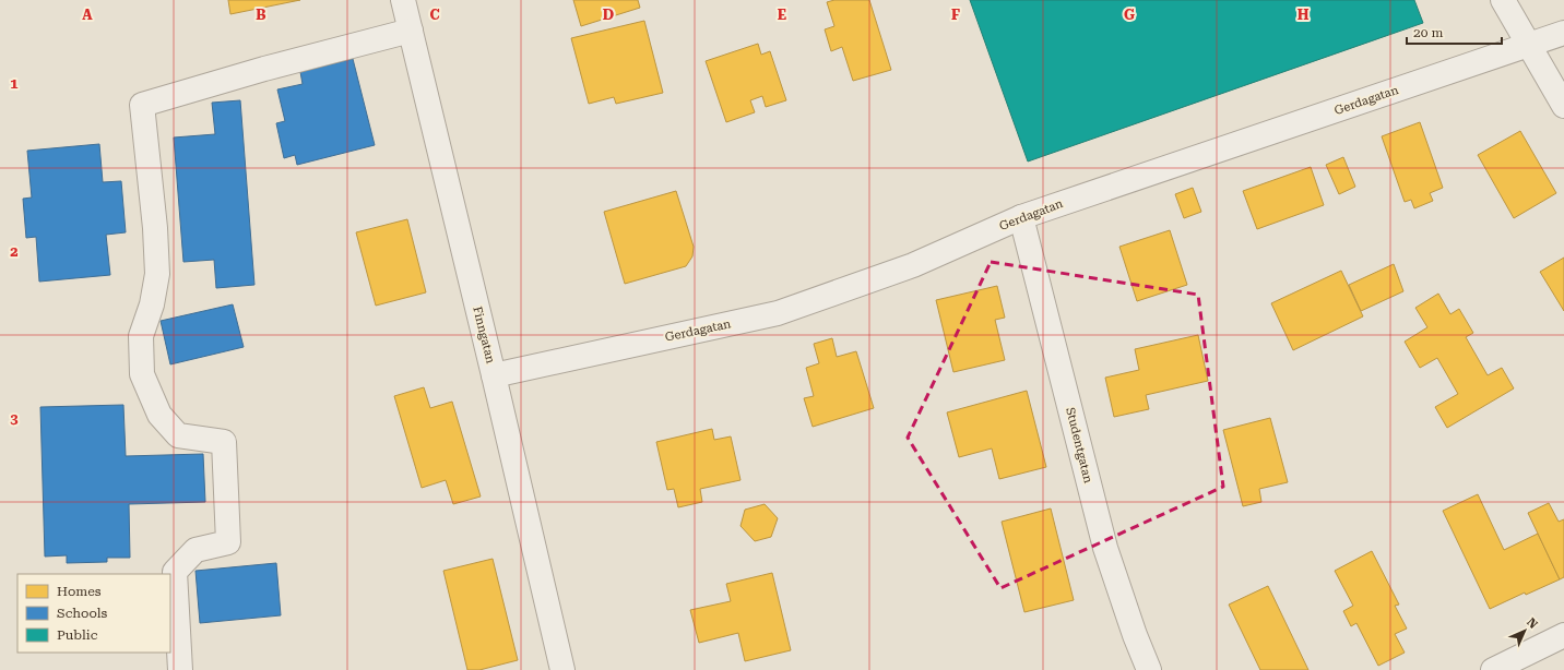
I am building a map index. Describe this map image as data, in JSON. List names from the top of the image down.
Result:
{
  "streets": {
    "street": ["Gerdagatan", "Finngatan", "Studentgatan"]
  },
  "crossings": [
    ["Gerdagatan", "Finngatan"],
    ["Gerdagatan", "Studentgatan"]
  ],
  "legend": ["Homes", "Schools", "Public"],
  "scale_bar": "20 m",
  "north": "top right",
  "grid": {
    "columns": [
      "A",
      "B",
      "C",
      "D",
      "E",
      "F",
      "G",
      "H"
    ],
    "rows": ["1", "2", "3"]
  }
}
